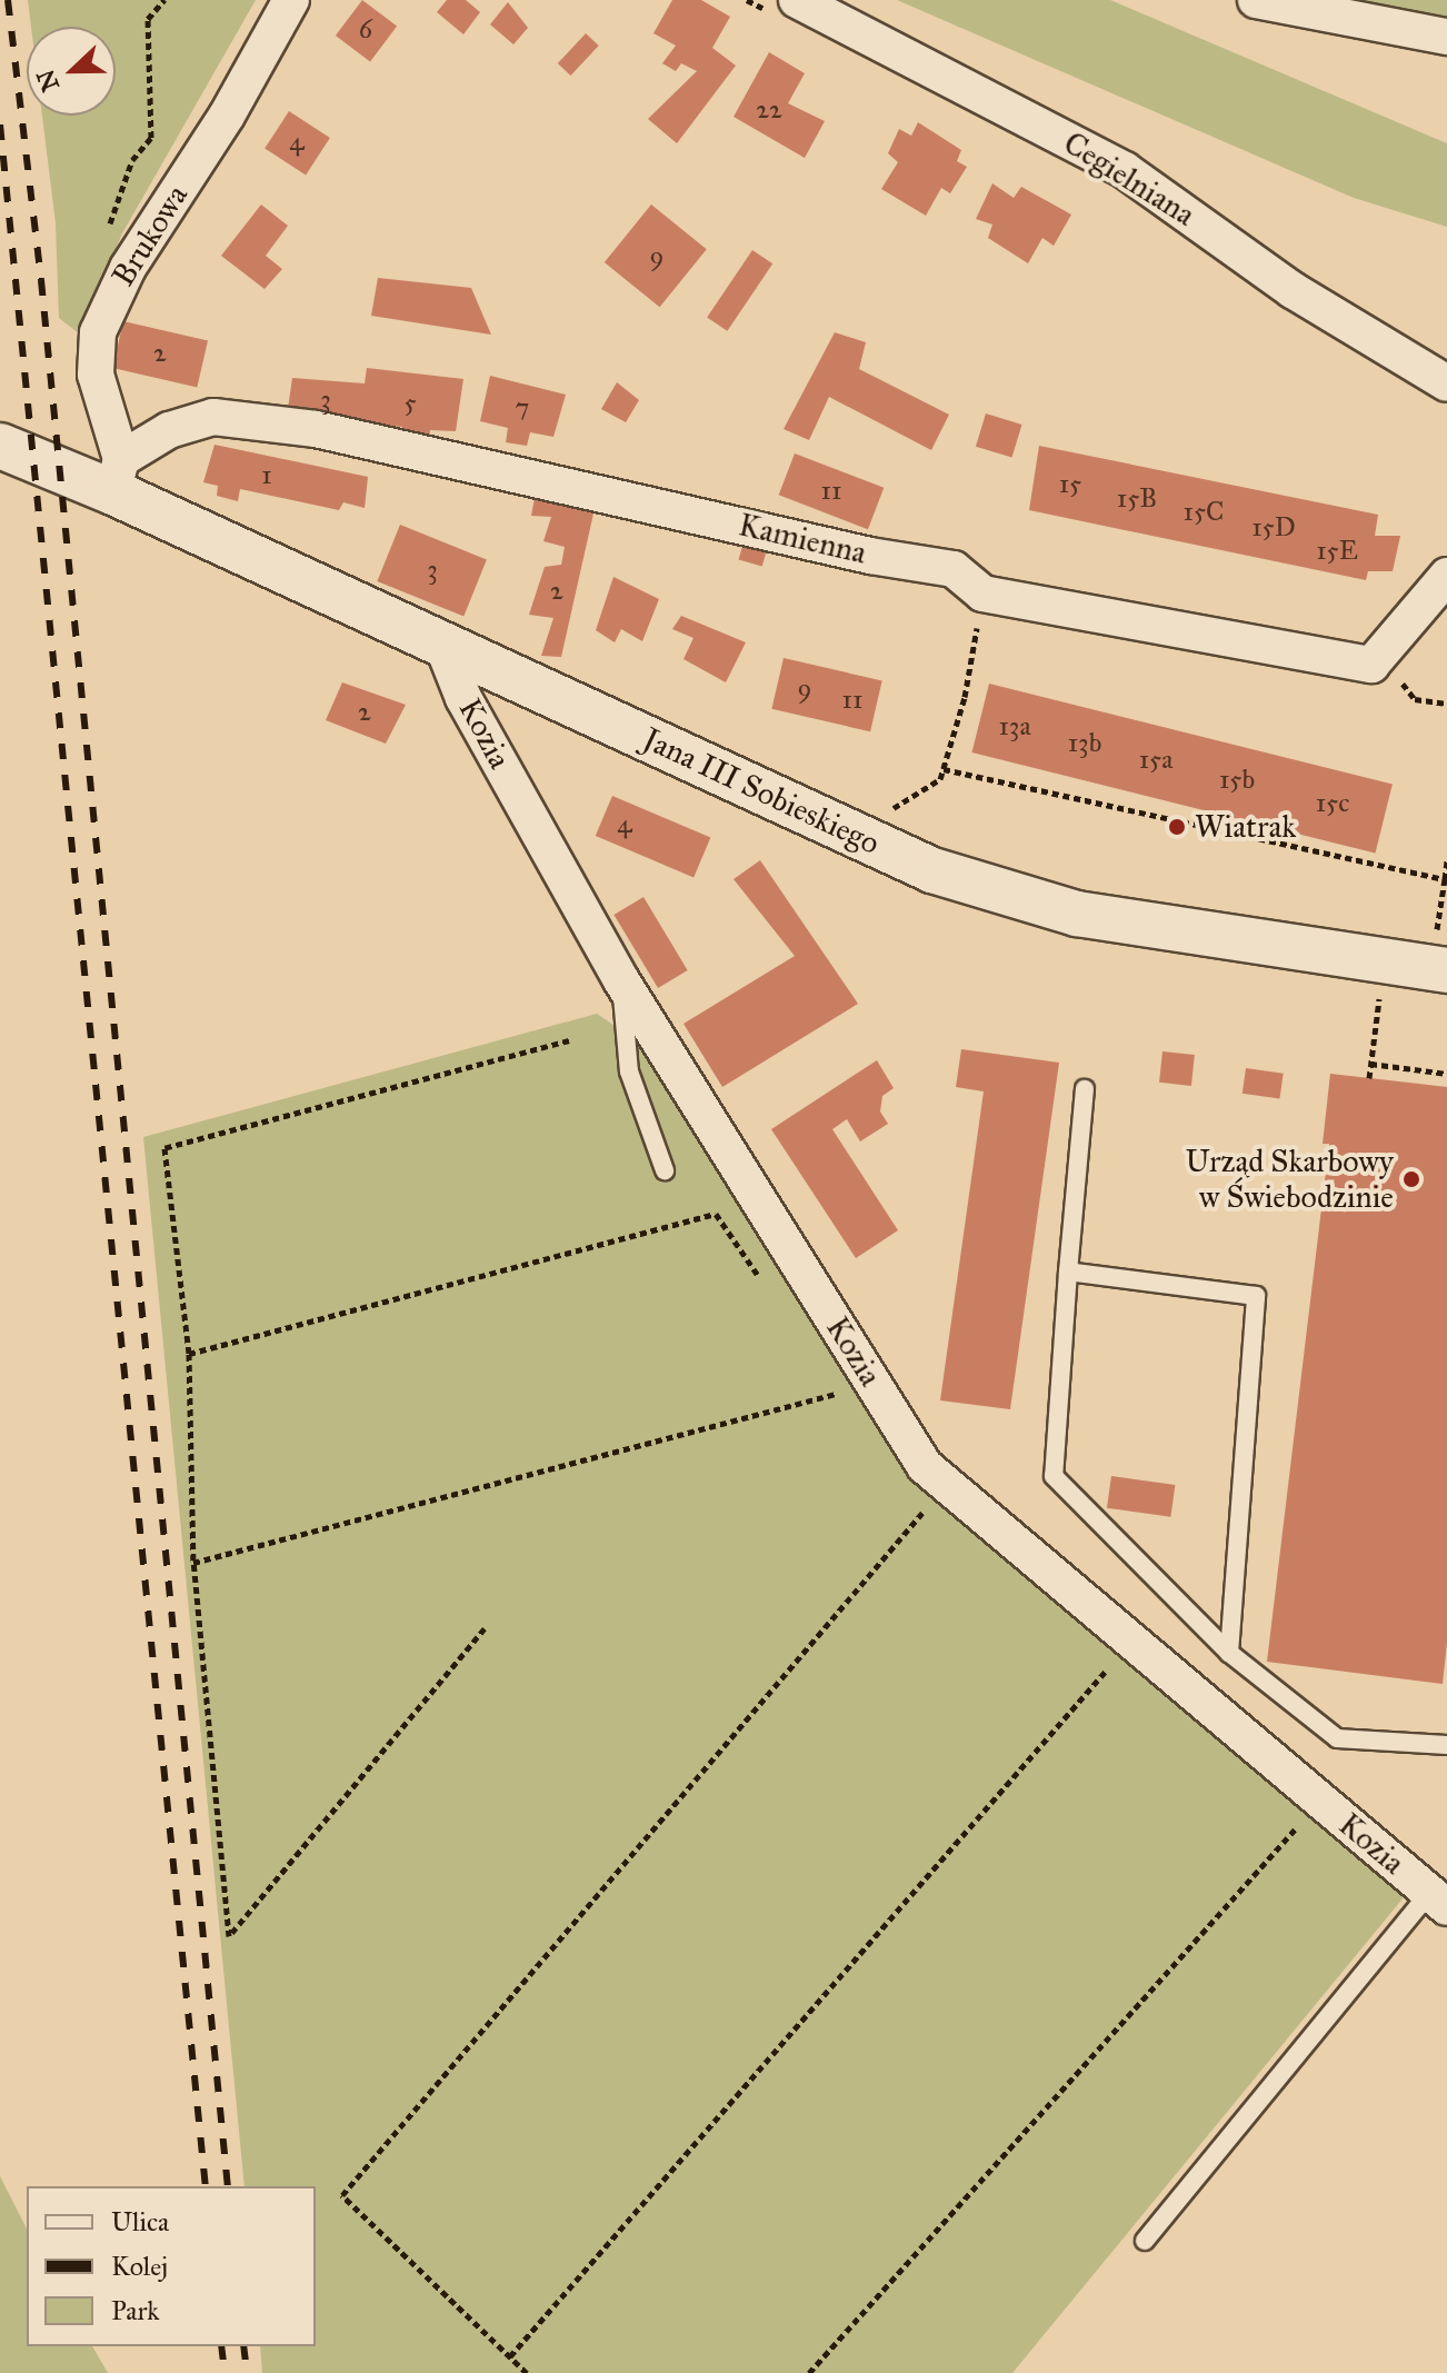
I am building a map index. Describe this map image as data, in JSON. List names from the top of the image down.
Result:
{
  "streets": {
    "street": [
      "Cegielniana",
      "Brukowa",
      "Kamienna",
      "Kozia",
      "Jana III Sobieskiego"
    ]
  },
  "crossings": [
    ["Brukowa", "Kamienna"],
    ["Brukowa", "Jana III Sobieskiego"],
    ["Kamienna", "Jana III Sobieskiego"],
    ["Kozia", "Jana III Sobieskiego"]
  ],
  "places": ["Wiatrak", "Urząd Skarbowy w Świebodzinie"],
  "house_numbers": [
    "6",
    "22",
    "4",
    "9",
    "2",
    "3",
    "5",
    "7",
    "1",
    "15",
    "11",
    "15B",
    "15C",
    "15D",
    "15E",
    "3",
    "2",
    "9",
    "11",
    "2",
    "13a",
    "13b",
    "15a",
    "15b",
    "15c",
    "4"
  ],
  "legend": ["Ulica", "Kolej", "Park"],
  "north": "left"
}
